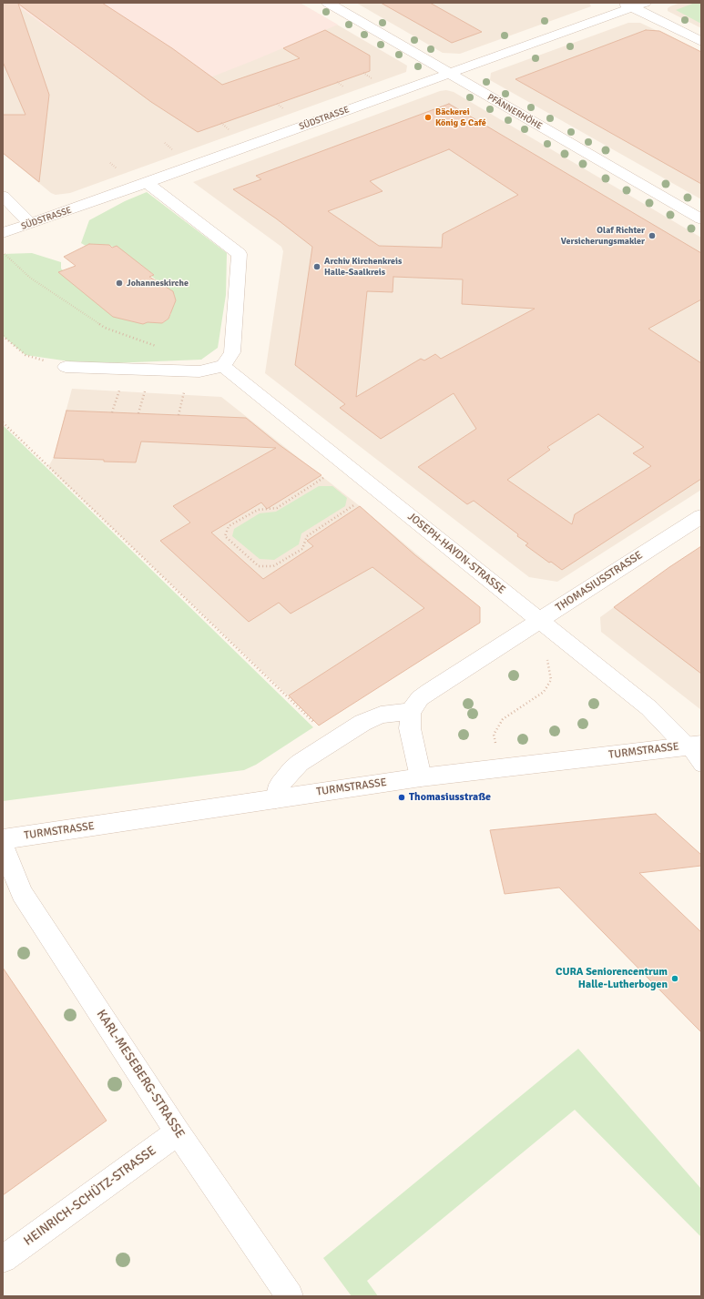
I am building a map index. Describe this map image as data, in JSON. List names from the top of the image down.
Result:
{
  "streets": {
    "street": [
      "PFÄNNERHÖHE",
      "SÜDSTRASSE",
      "JOSEPH-HAYDN-STRASSE",
      "THOMASIUSSTRASSE",
      "TURMSTRASSE",
      "KARL-MESEBERG-STRASSE",
      "HEINRICH-SCHÜTZ-STRASSE"
    ]
  },
  "crossings": [
    ["PFÄNNERHÖHE", "SÜDSTRASSE"],
    ["JOSEPH-HAYDN-STRASSE", "THOMASIUSSTRASSE"],
    ["JOSEPH-HAYDN-STRASSE", "TURMSTRASSE"],
    ["KARL-MESEBERG-STRASSE", "HEINRICH-SCHÜTZ-STRASSE"]
  ],
  "places": [
    "Bäckerei König & Café",
    "Olaf Richter Versicherungsmakler",
    "Archiv Kirchenkreis Halle-Saalkreis",
    "Johanneskirche",
    "Thomasiusstraße",
    "CURA Seniorencentrum Halle-Lutherbogen"
  ]
}
